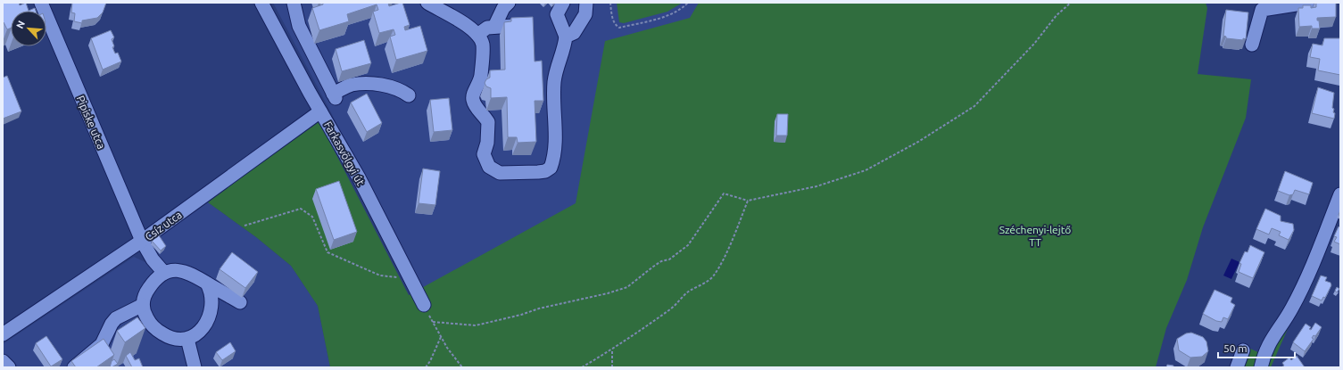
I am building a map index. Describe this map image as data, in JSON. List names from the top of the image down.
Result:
{
  "streets": {
    "street": ["Pipiske utca", "Farkasvölgyi út", "Csíz utca"]
  },
  "crossings": [
    ["Pipiske utca", "Csíz utca"],
    ["Farkasvölgyi út", "Csíz utca"]
  ],
  "parks": ["Széchenyi-lejtő TT"],
  "scale_bar": "50 m",
  "north": "top left"
}
